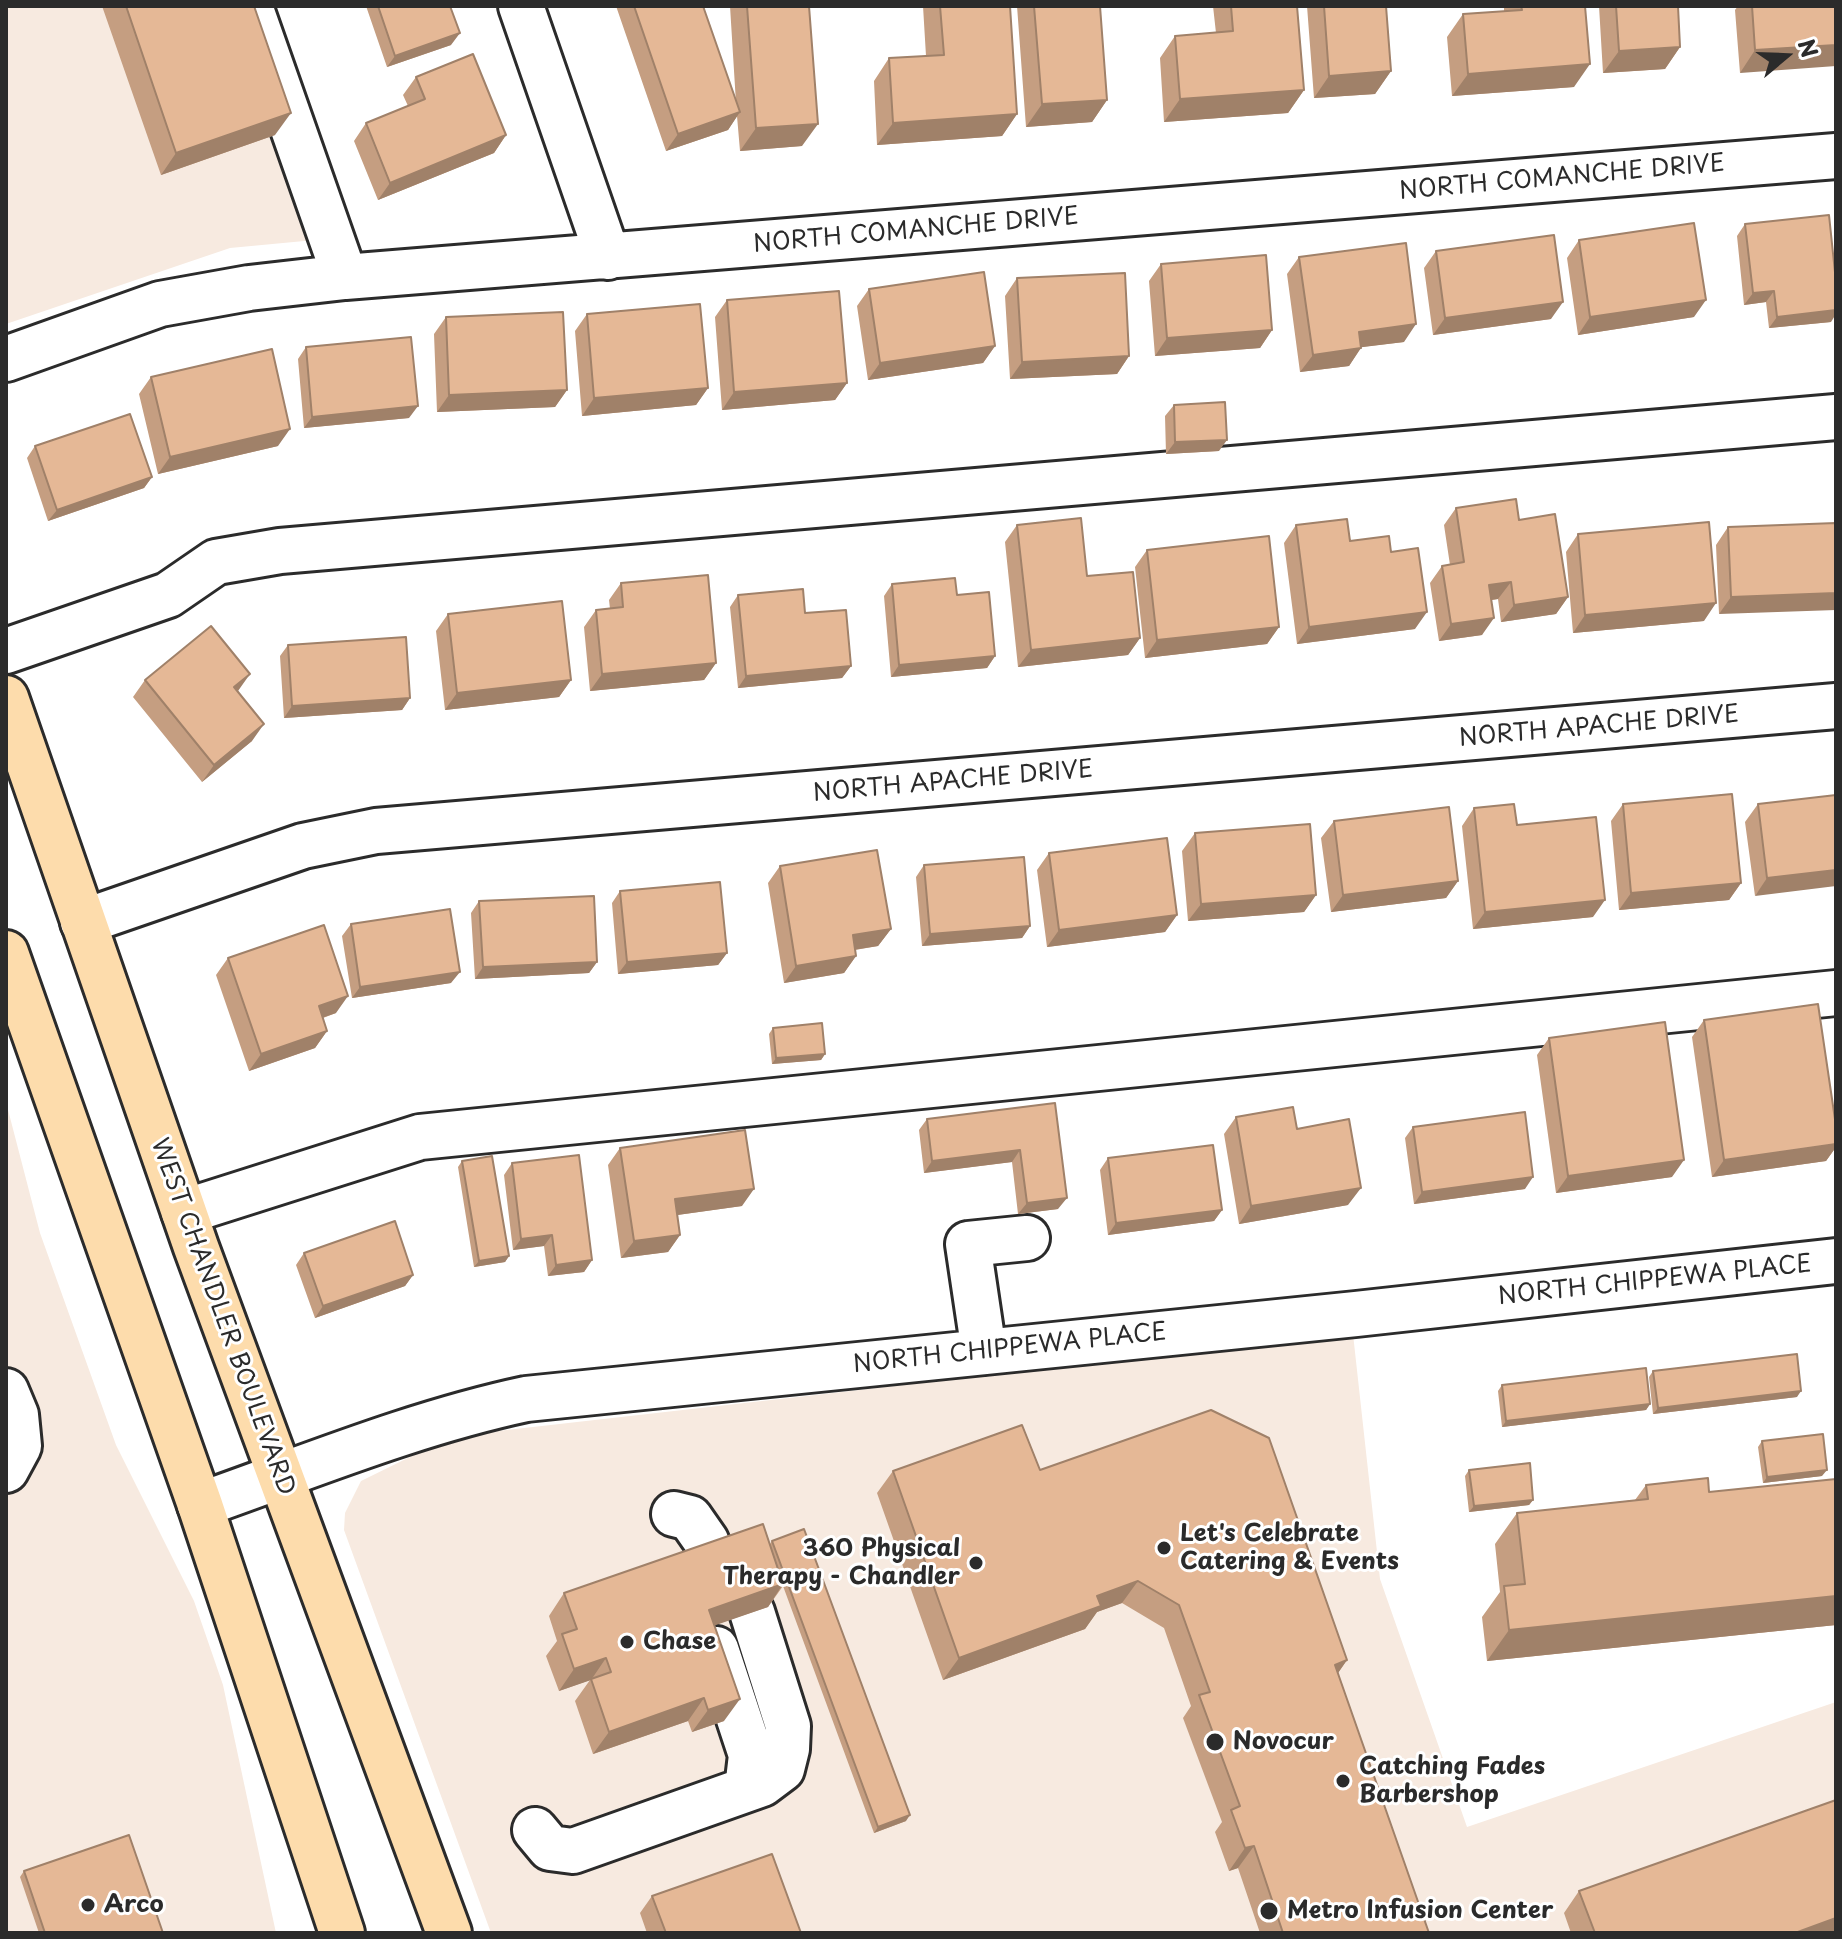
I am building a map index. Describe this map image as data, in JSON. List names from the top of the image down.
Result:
{
  "streets": {
    "main road": ["WEST CHANDLER BOULEVARD"],
    "street": ["NORTH COMANCHE DRIVE", "NORTH APACHE DRIVE", "NORTH CHIPPEWA PLACE"]
  },
  "crossings": [
    ["NORTH APACHE DRIVE", "WEST CHANDLER BOULEVARD"],
    ["NORTH CHIPPEWA PLACE", "WEST CHANDLER BOULEVARD"]
  ],
  "places": [
    "Let's Celebrate Catering & Events",
    "360 Physical Therapy - Chandler",
    "Chase",
    "Novocur",
    "Catching Fades Barbershop",
    "Arco",
    "Metro Infusion Center"
  ],
  "north": "right"
}
